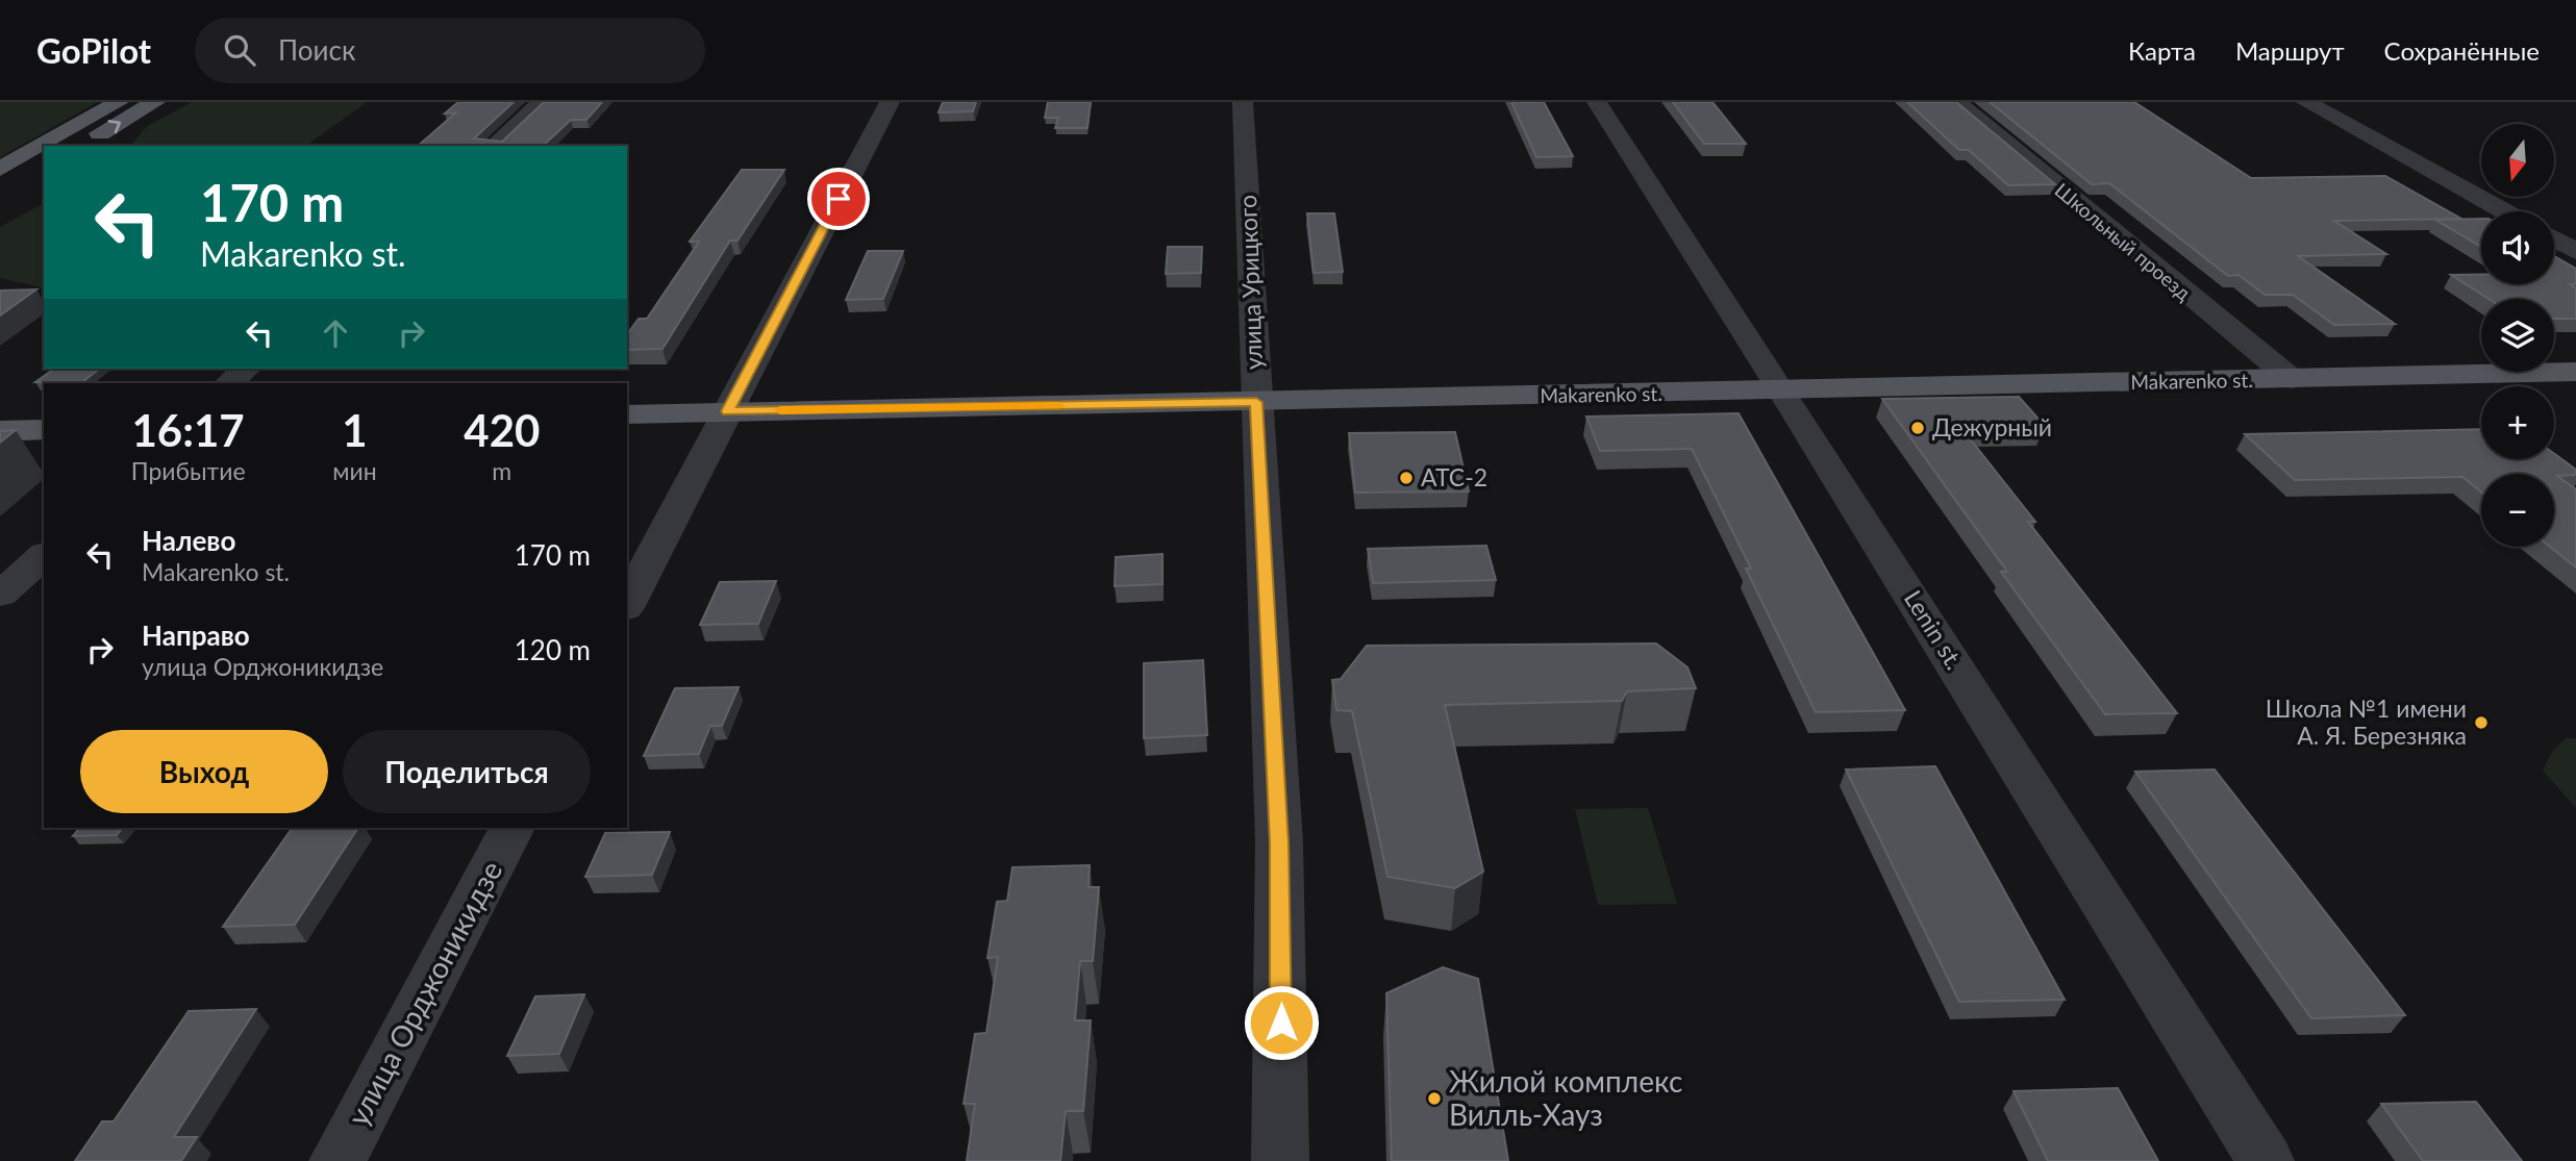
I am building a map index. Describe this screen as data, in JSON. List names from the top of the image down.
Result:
{
  "streets": {
    "main road": ["Makarenko st."],
    "street": [
      "Школьный проезд",
      "улица Урицкого",
      "Lenin st.",
      "улица Орджоникидзе"
    ]
  },
  "crossings": [
    ["Школьный проезд", "Makarenko st."],
    ["улица Урицкого", "Makarenko st."],
    ["Makarenko st.", "Lenin st."]
  ],
  "places": [
    "Дежурный",
    "АТС-2",
    "Школа №1 имени А. Я. Березняка",
    "Жилой комплекс Вилль-Хауз"
  ],
  "north": "bottom",
  "page": {
    "header": "GoPilot",
    "search": "Поиск",
    "nav": ["Карта", "Маршрут", "Сохранённые"],
    "map_buttons": ["+", "−"],
    "turn": ["170 m", "Makarenko st."],
    "eta": [
      "16:17",
      "Прибытие",
      "1",
      "мин",
      "420",
      "m"
    ],
    "list": [
      {
        "name": "Налево",
        "note": "Makarenko st.",
        "value": "170 m"
      },
      {
        "name": "Направо",
        "note": "улица Орджоникидзе",
        "value": "120 m"
      }
    ],
    "buttons": ["Выход", "Поделиться"]
  }
}
